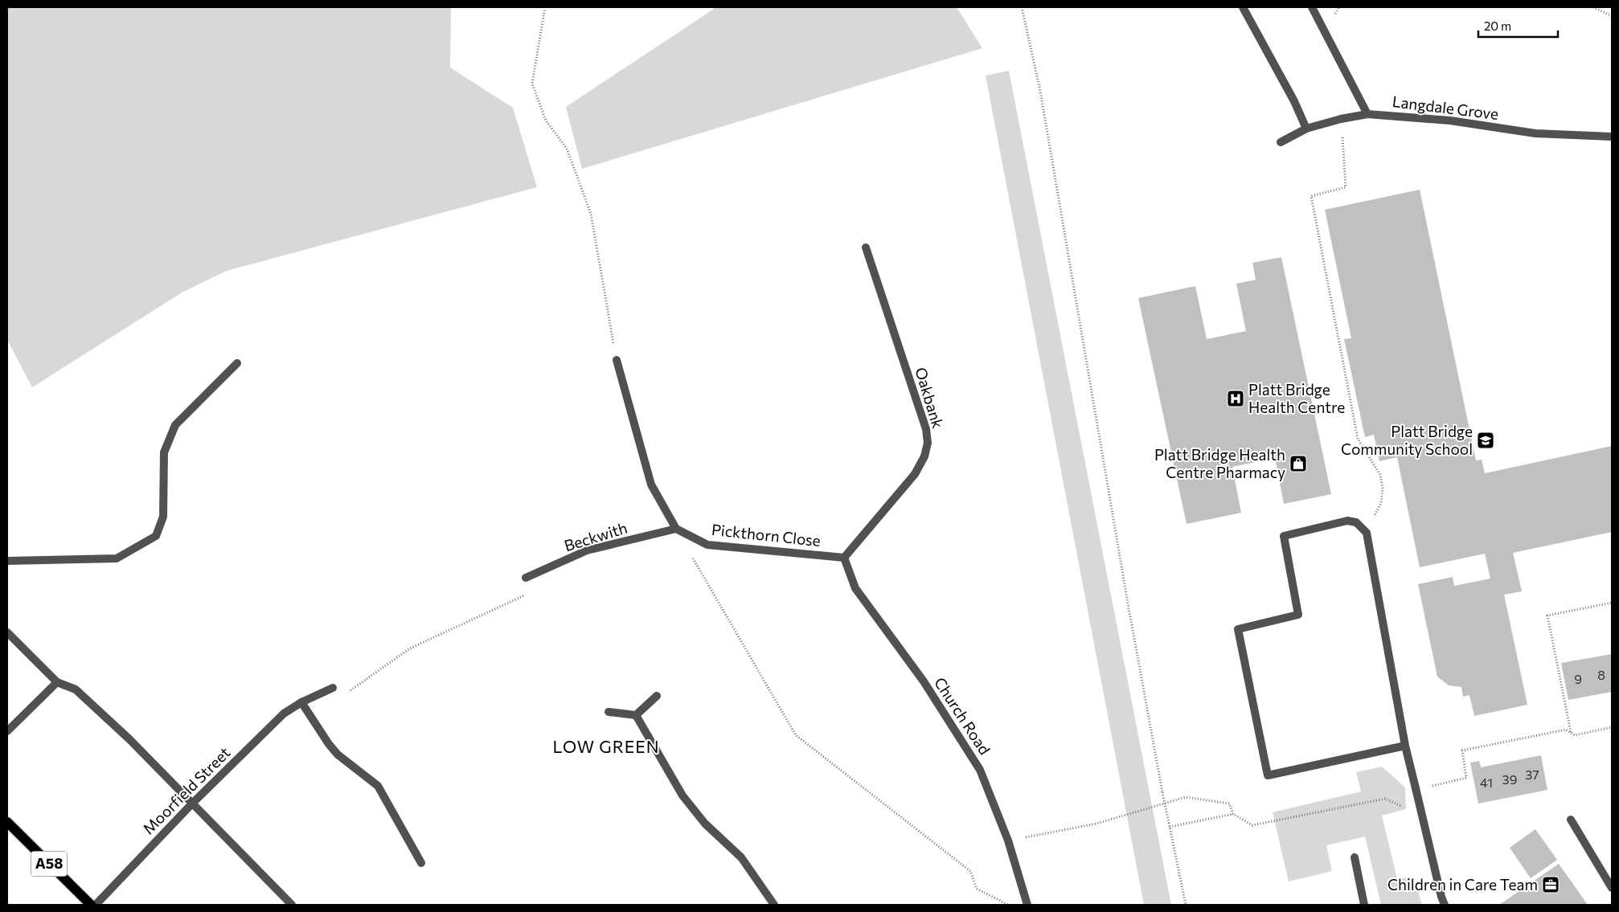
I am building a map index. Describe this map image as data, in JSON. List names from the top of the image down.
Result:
{
  "streets": {
    "main road": ["A58"],
    "street": [
      "Langdale Grove",
      "Oakbank",
      "Pickthorn Close",
      "Beckwith",
      "Church Road",
      "Moorfield Street"
    ]
  },
  "crossings": [
    ["Oakbank", "Pickthorn Close"],
    ["Oakbank", "Church Road"],
    ["Pickthorn Close", "Beckwith"],
    ["Pickthorn Close", "Church Road"]
  ],
  "districts": ["LOW GREEN"],
  "places": {
    "hospital": ["Platt Bridge Health Centre"],
    "school or university": ["Platt Bridge Community School"],
    "shop": ["Platt Bridge Health Centre Pharmacy"],
    "office": ["Children in Care Team"]
  },
  "house_numbers": [
    "8",
    "9",
    "37",
    "39",
    "41"
  ],
  "scale_bar": "20 m"
}
